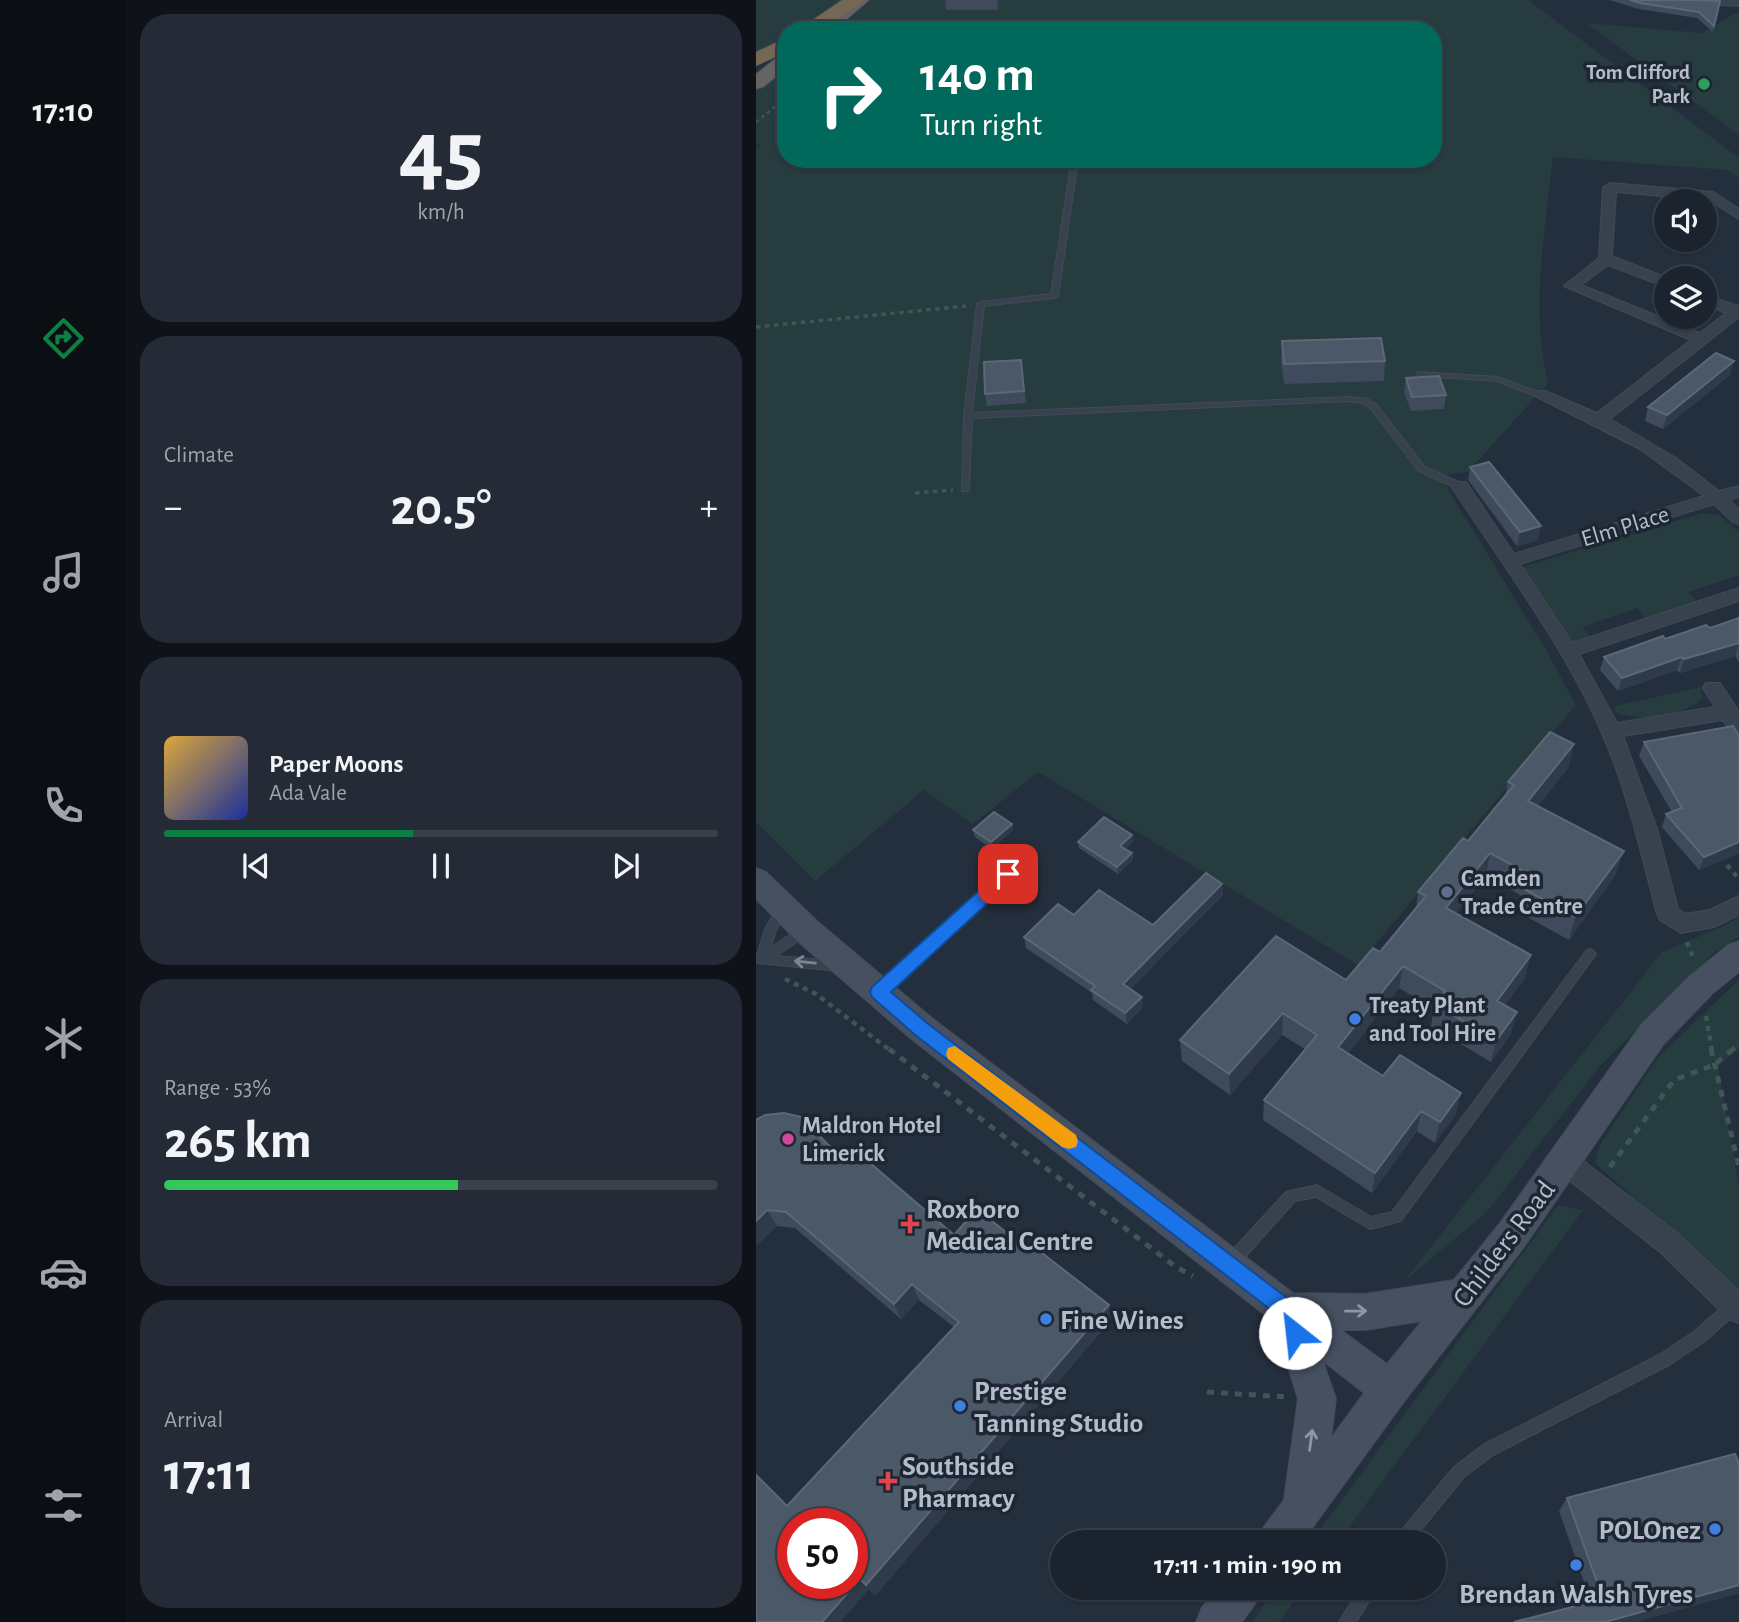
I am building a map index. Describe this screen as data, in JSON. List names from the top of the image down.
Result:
{
  "streets": {
    "main road": ["Childers Road"],
    "street": ["Elm Place"]
  },
  "places": {
    "other": [
      "Tom Clifford Park",
      "Camden Trade Centre",
      "Treaty Plant and Tool Hire",
      "Maldron Hotel Limerick",
      "Fine Wines",
      "Prestige Tanning Studio",
      "POLOnez",
      "Brendan Walsh Tyres"
    ],
    "health": ["Roxboro Medical Centre", "Southside Pharmacy"]
  },
  "page": {
    "tabs": "17:10",
    "tile": [
      ["45", "km/h"],
      "Climate",
      ["Range · 53%", "265 km"],
      ["Arrival", "17:11"]
    ],
    "turn": ["140 m", "Turn right"],
    "heat": ["−", "20.5°", "+"],
    "song": ["Paper Moons", "Ada Vale"],
    "limit": "50",
    "trip": "17:11 · 1 min · 190 m"
  }
}
